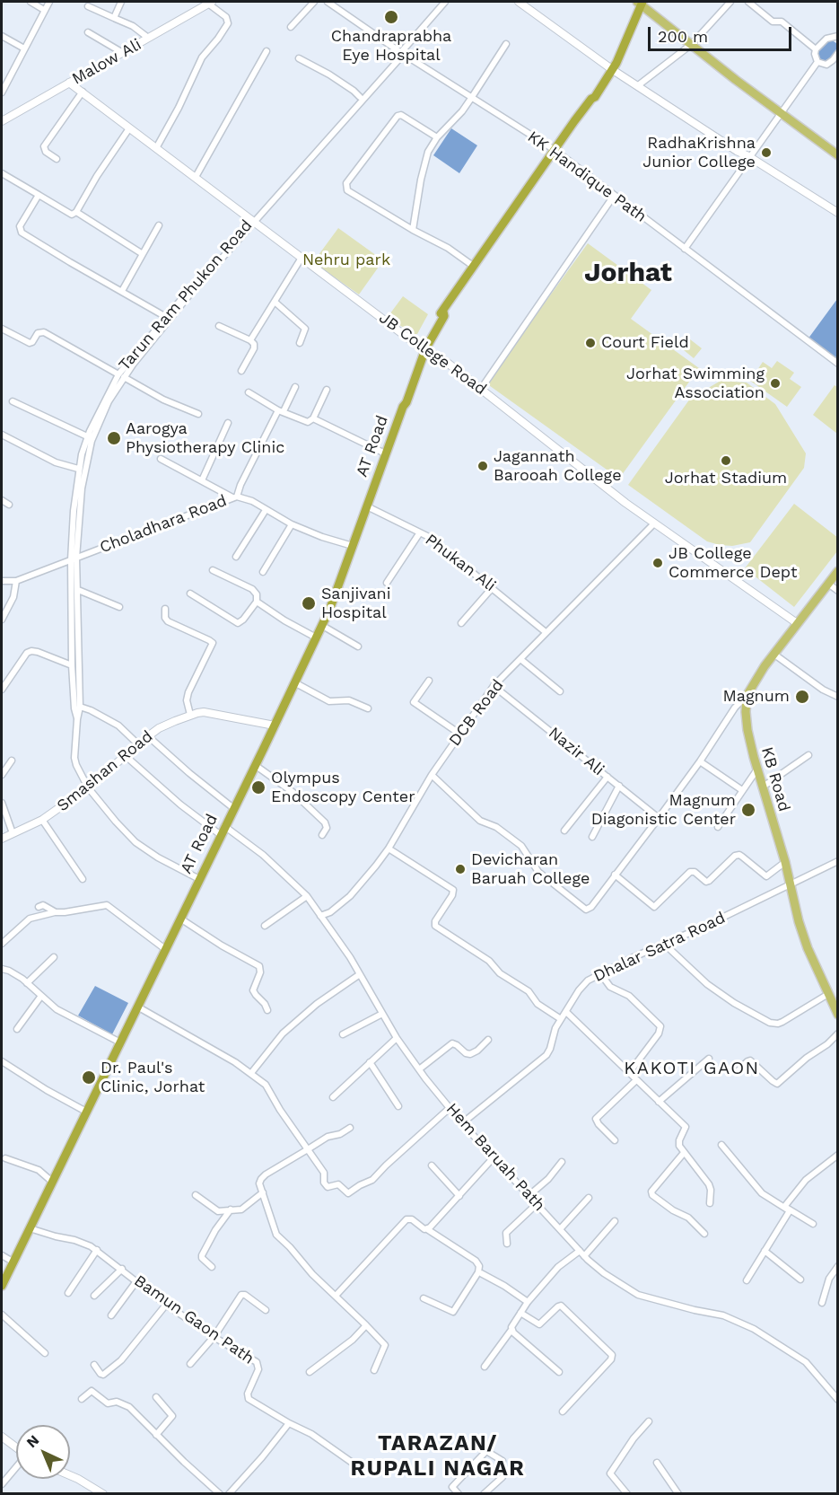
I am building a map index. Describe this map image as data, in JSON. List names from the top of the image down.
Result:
{
  "streets": {
    "highway": ["AT Road"],
    "main road": ["KB Road"],
    "street": [
      "Malow Ali",
      "KK Handique Path",
      "Tarun Ram Phukon Road",
      "JB College Road",
      "Choladhara Road",
      "Phukan Ali",
      "DCB Road",
      "Nazir Ali",
      "Smashan Road",
      "Dhalar Satra Road",
      "Hem Baruah Path",
      "Bamun Gaon Path"
    ]
  },
  "crossings": [
    ["Malow Ali", "JB College Road"],
    ["KK Handique Path", "Tarun Ram Phukon Road"],
    ["KK Handique Path", "AT Road"],
    ["Tarun Ram Phukon Road", "JB College Road"],
    ["Tarun Ram Phukon Road", "AT Road"],
    ["Tarun Ram Phukon Road", "Choladhara Road"],
    ["Tarun Ram Phukon Road", "Smashan Road"],
    ["JB College Road", "AT Road"],
    ["JB College Road", "DCB Road"],
    ["AT Road", "Choladhara Road"],
    ["AT Road", "Phukan Ali"],
    ["AT Road", "Smashan Road"],
    ["AT Road", "Hem Baruah Path"],
    ["AT Road", "Bamun Gaon Path"],
    ["Phukan Ali", "DCB Road"],
    ["DCB Road", "Nazir Ali"],
    ["DCB Road", "Hem Baruah Path"],
    ["KB Road", "Dhalar Satra Road"],
    ["Dhalar Satra Road", "Hem Baruah Path"]
  ],
  "districts": ["Jorhat", "KAKOTI GAON", "TARAZAN/ RUPALI NAGAR"],
  "parks": ["Nehru park"],
  "places": [
    "Chandraprabha Eye Hospital",
    "RadhaKrishna Junior College",
    "Court Field",
    "Jorhat Swimming Association",
    "Aarogya Physiotherapy Clinic",
    "Jorhat Stadium",
    "Jagannath Barooah College",
    "JB College Commerce Dept",
    "Sanjivani Hospital",
    "Magnum",
    "Olympus Endoscopy Center",
    "Magnum Diagonistic Center",
    "Devicharan Baruah College",
    "Dr. Paul's Clinic, Jorhat"
  ],
  "scale_bar": "200 m",
  "north": "top left"
}
